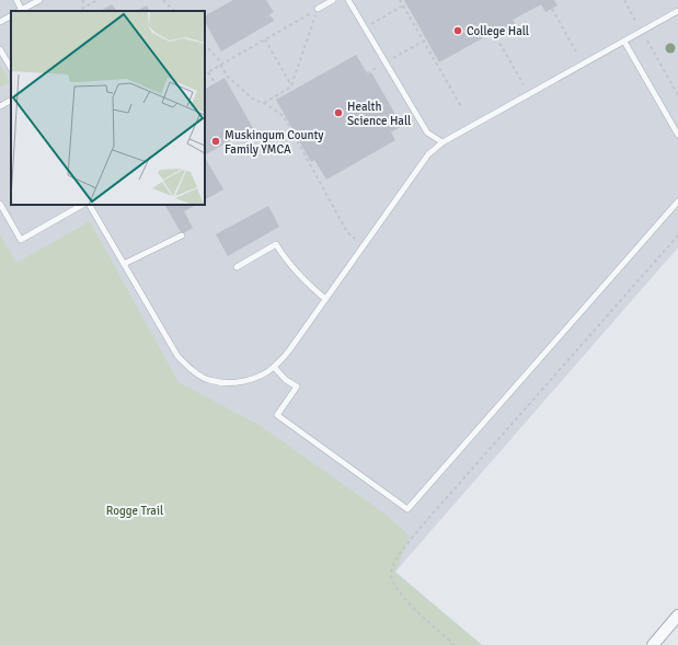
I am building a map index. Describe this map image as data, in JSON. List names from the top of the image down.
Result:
{
  "parks": ["Rogge Trail"],
  "places": ["College Hall", "Health Science Hall", "Muskingum County Family YMCA"]
}
